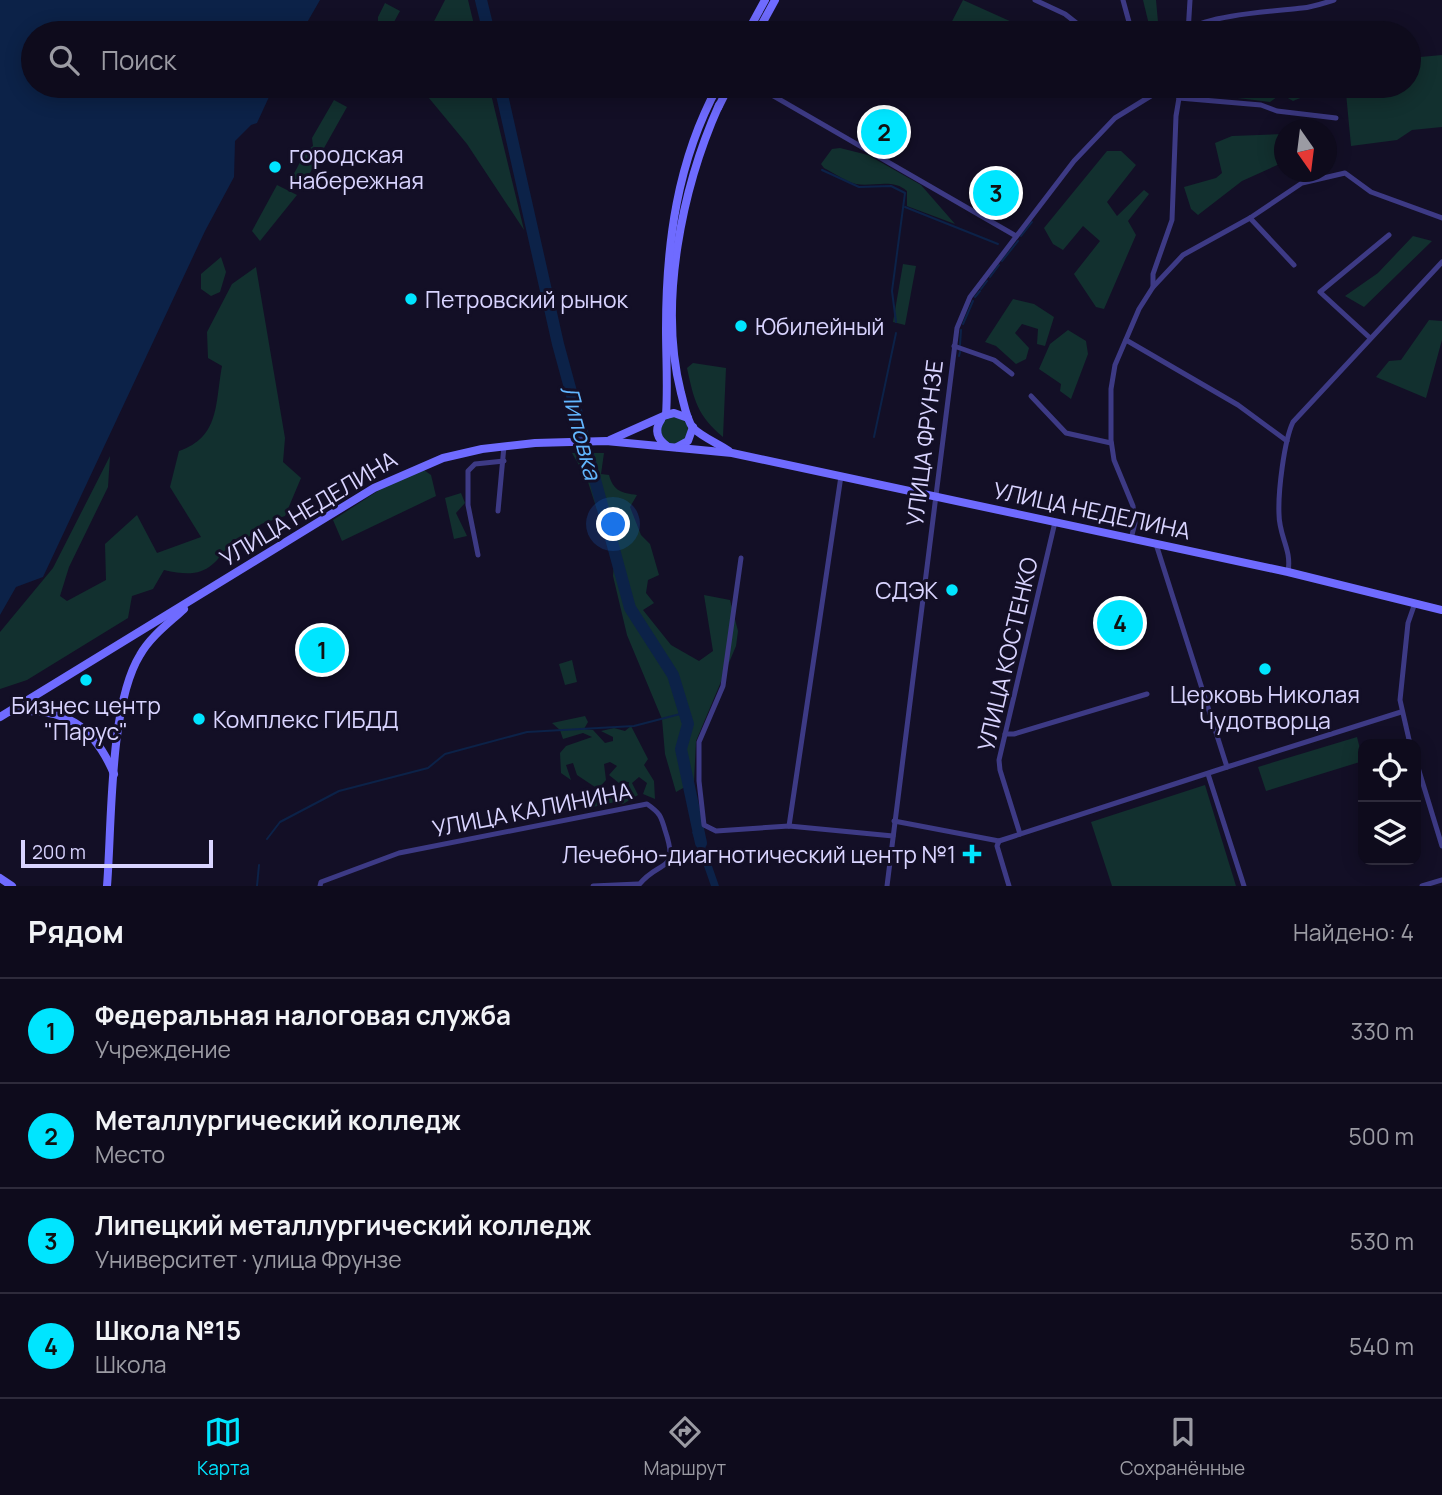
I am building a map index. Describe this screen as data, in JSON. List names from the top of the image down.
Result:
{
  "streets": {
    "main road": ["УЛИЦА НЕДЕЛИНА"],
    "street": ["УЛИЦА ФРУНЗЕ", "УЛИЦА КОСТЕНКО", "УЛИЦА КАЛИНИНА"]
  },
  "crossings": [
    ["УЛИЦА ФРУНЗЕ", "УЛИЦА НЕДЕЛИНА"],
    ["УЛИЦА НЕДЕЛИНА", "УЛИЦА КОСТЕНКО"]
  ],
  "water": ["Липовка"],
  "places": {
    "other": [
      "городская набережная",
      "Петровский рынок",
      "Юбилейный",
      "СДЭК",
      "Церковь Николая Чудотворца",
      "Бизнес центр \"Парус\"",
      "Комплекс ГИБДД"
    ],
    "health": ["Лечебно-диагнотический центр №1"]
  },
  "scale_bar": "200 m",
  "north": "bottom",
  "page": {
    "search": "Поиск",
    "pins": [
      "2",
      "3",
      "4",
      "1"
    ],
    "scale": "200 m",
    "heading": ["Рядом", "Найдено: 4"],
    "list": [
      {
        "mark": "1",
        "name": "Федеральная налоговая служба",
        "note": "Учреждение",
        "value": "330 m"
      },
      {
        "mark": "2",
        "name": "Металлургический колледж",
        "note": "Место",
        "value": "500 m"
      },
      {
        "mark": "3",
        "name": "Липецкий металлургический колледж",
        "note": "Университет · улица Фрунзе",
        "value": "530 m"
      },
      {
        "mark": "4",
        "name": "Школа №15",
        "note": "Школа",
        "value": "540 m"
      }
    ],
    "nav": ["Карта", "Маршрут", "Сохранённые"]
  }
}
